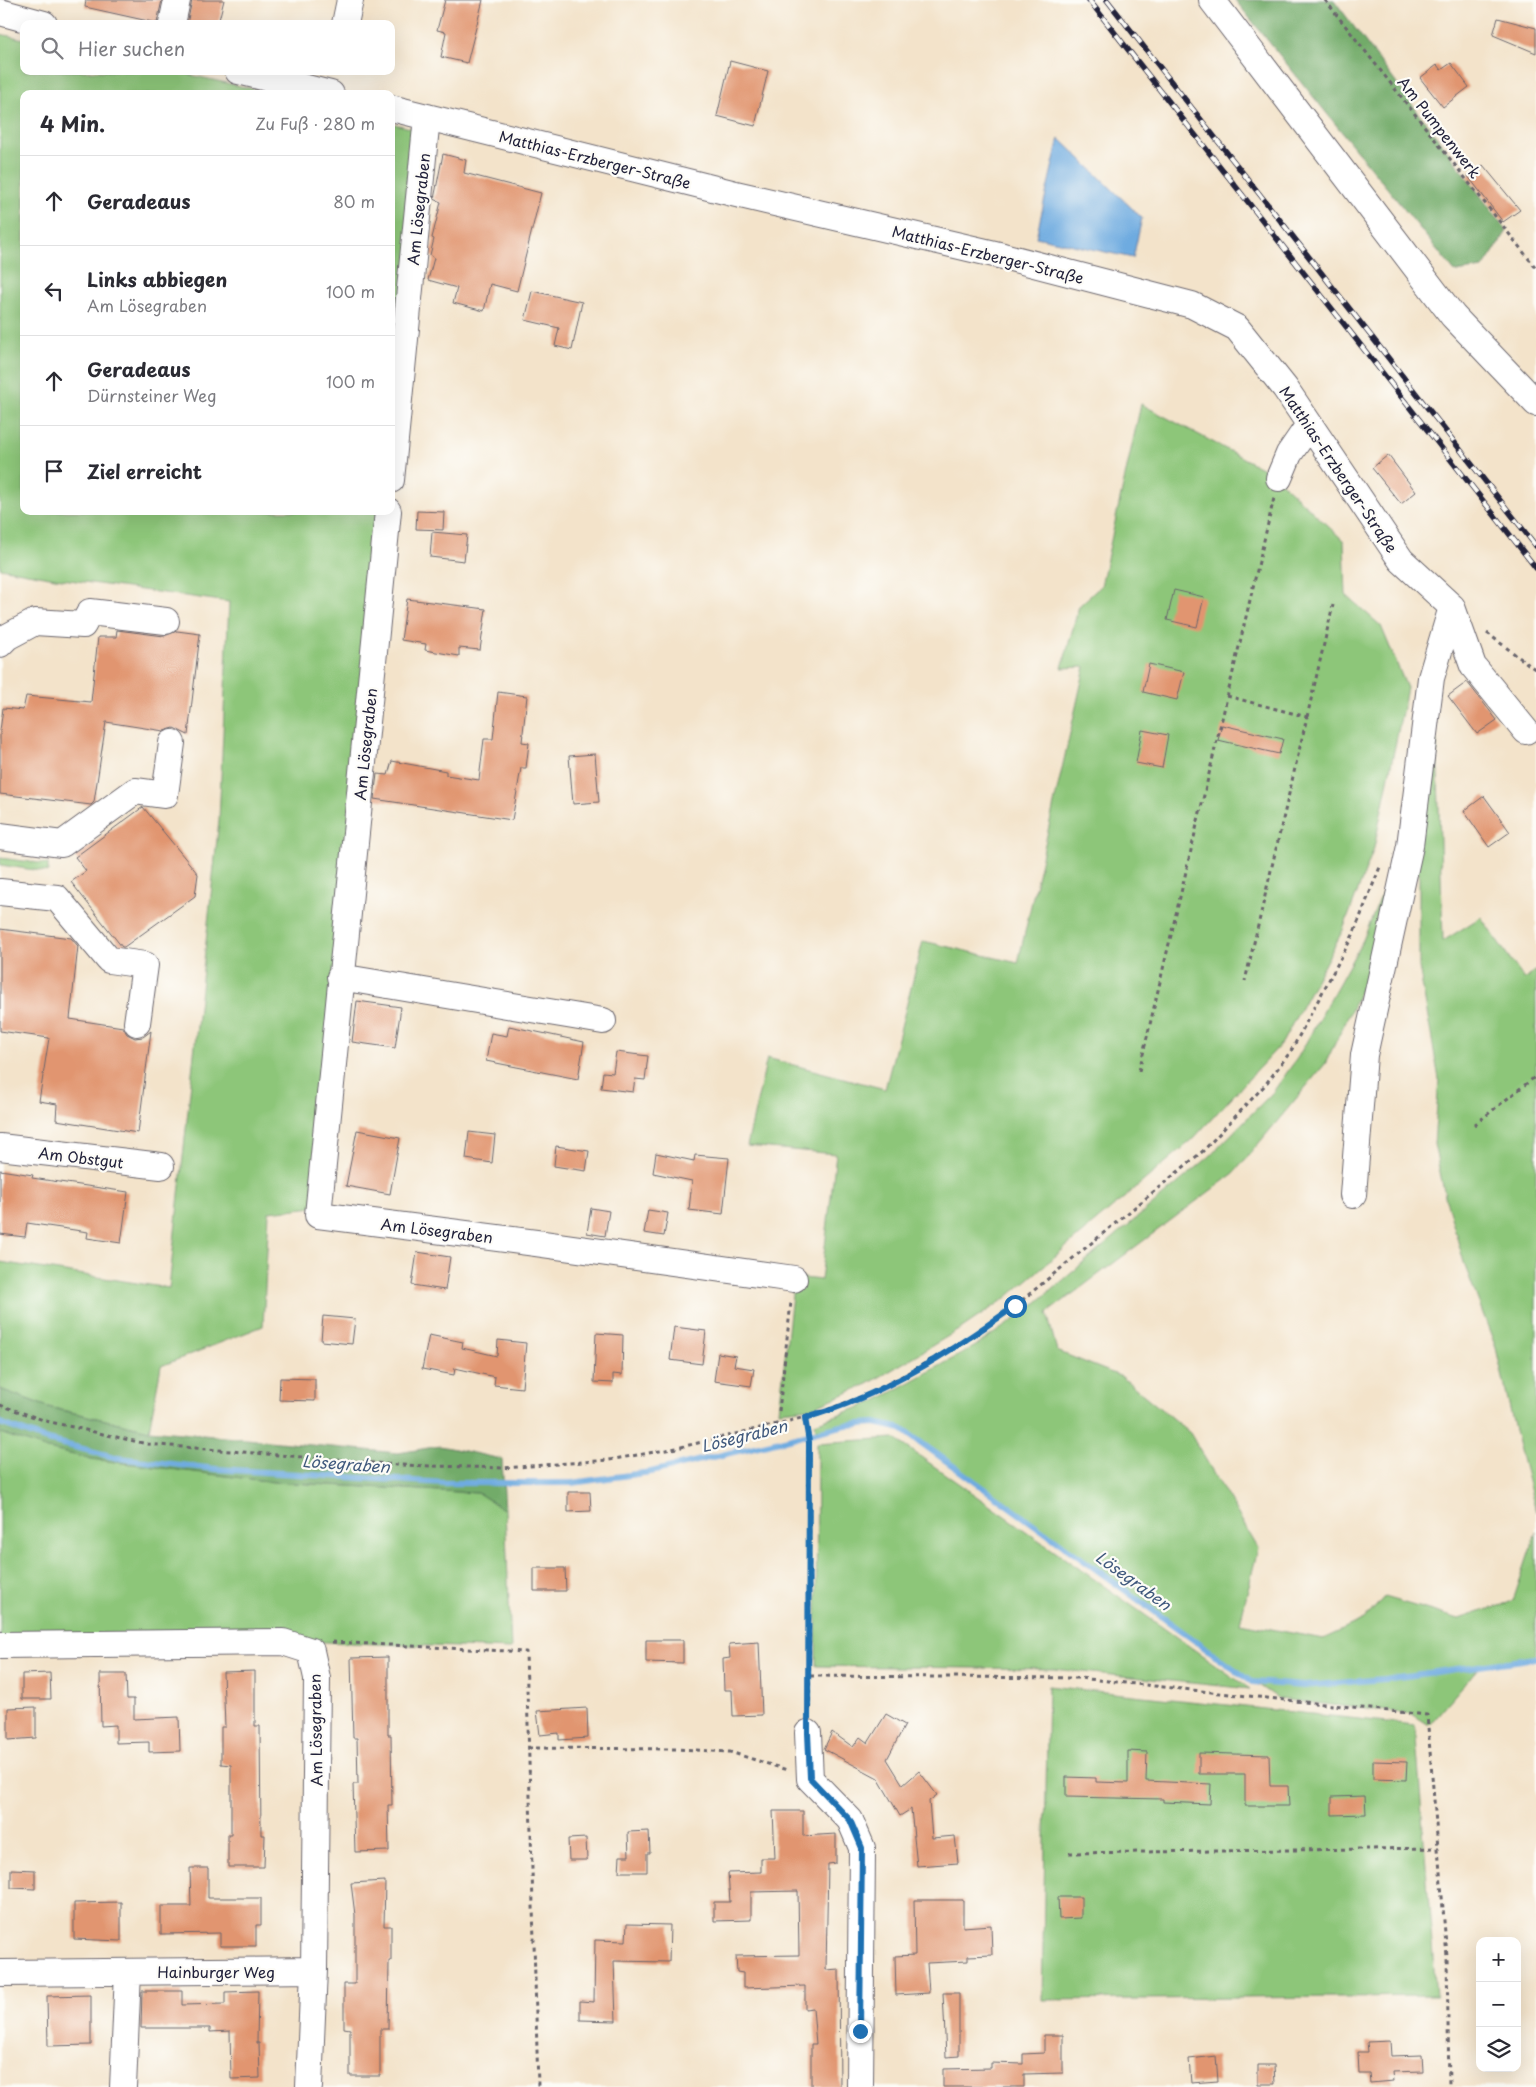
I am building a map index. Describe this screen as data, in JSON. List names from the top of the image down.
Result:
{
  "streets": {
    "street": [
      "Matthias-Erzberger-Straße",
      "Am Lösegraben",
      "Am Obstgut",
      "Hainburger Weg"
    ],
    "path": ["Am Pumpenwerk"]
  },
  "crossings": [
    ["Matthias-Erzberger-Straße", "Am Lösegraben"],
    ["Am Lösegraben", "Hainburger Weg"]
  ],
  "water": ["Lösegraben"],
  "page": {
    "search": "Hier suchen",
    "heading": ["4 Min.", "Zu Fuß · 280 m"],
    "list": [
      ["Geradeaus", "80 m"],
      ["Links abbiegen", "Am Lösegraben", "100 m"],
      ["Geradeaus", "Dürnsteiner Weg", "100 m"],
      "Ziel erreicht"
    ],
    "map_buttons": ["+", "−"]
  }
}
